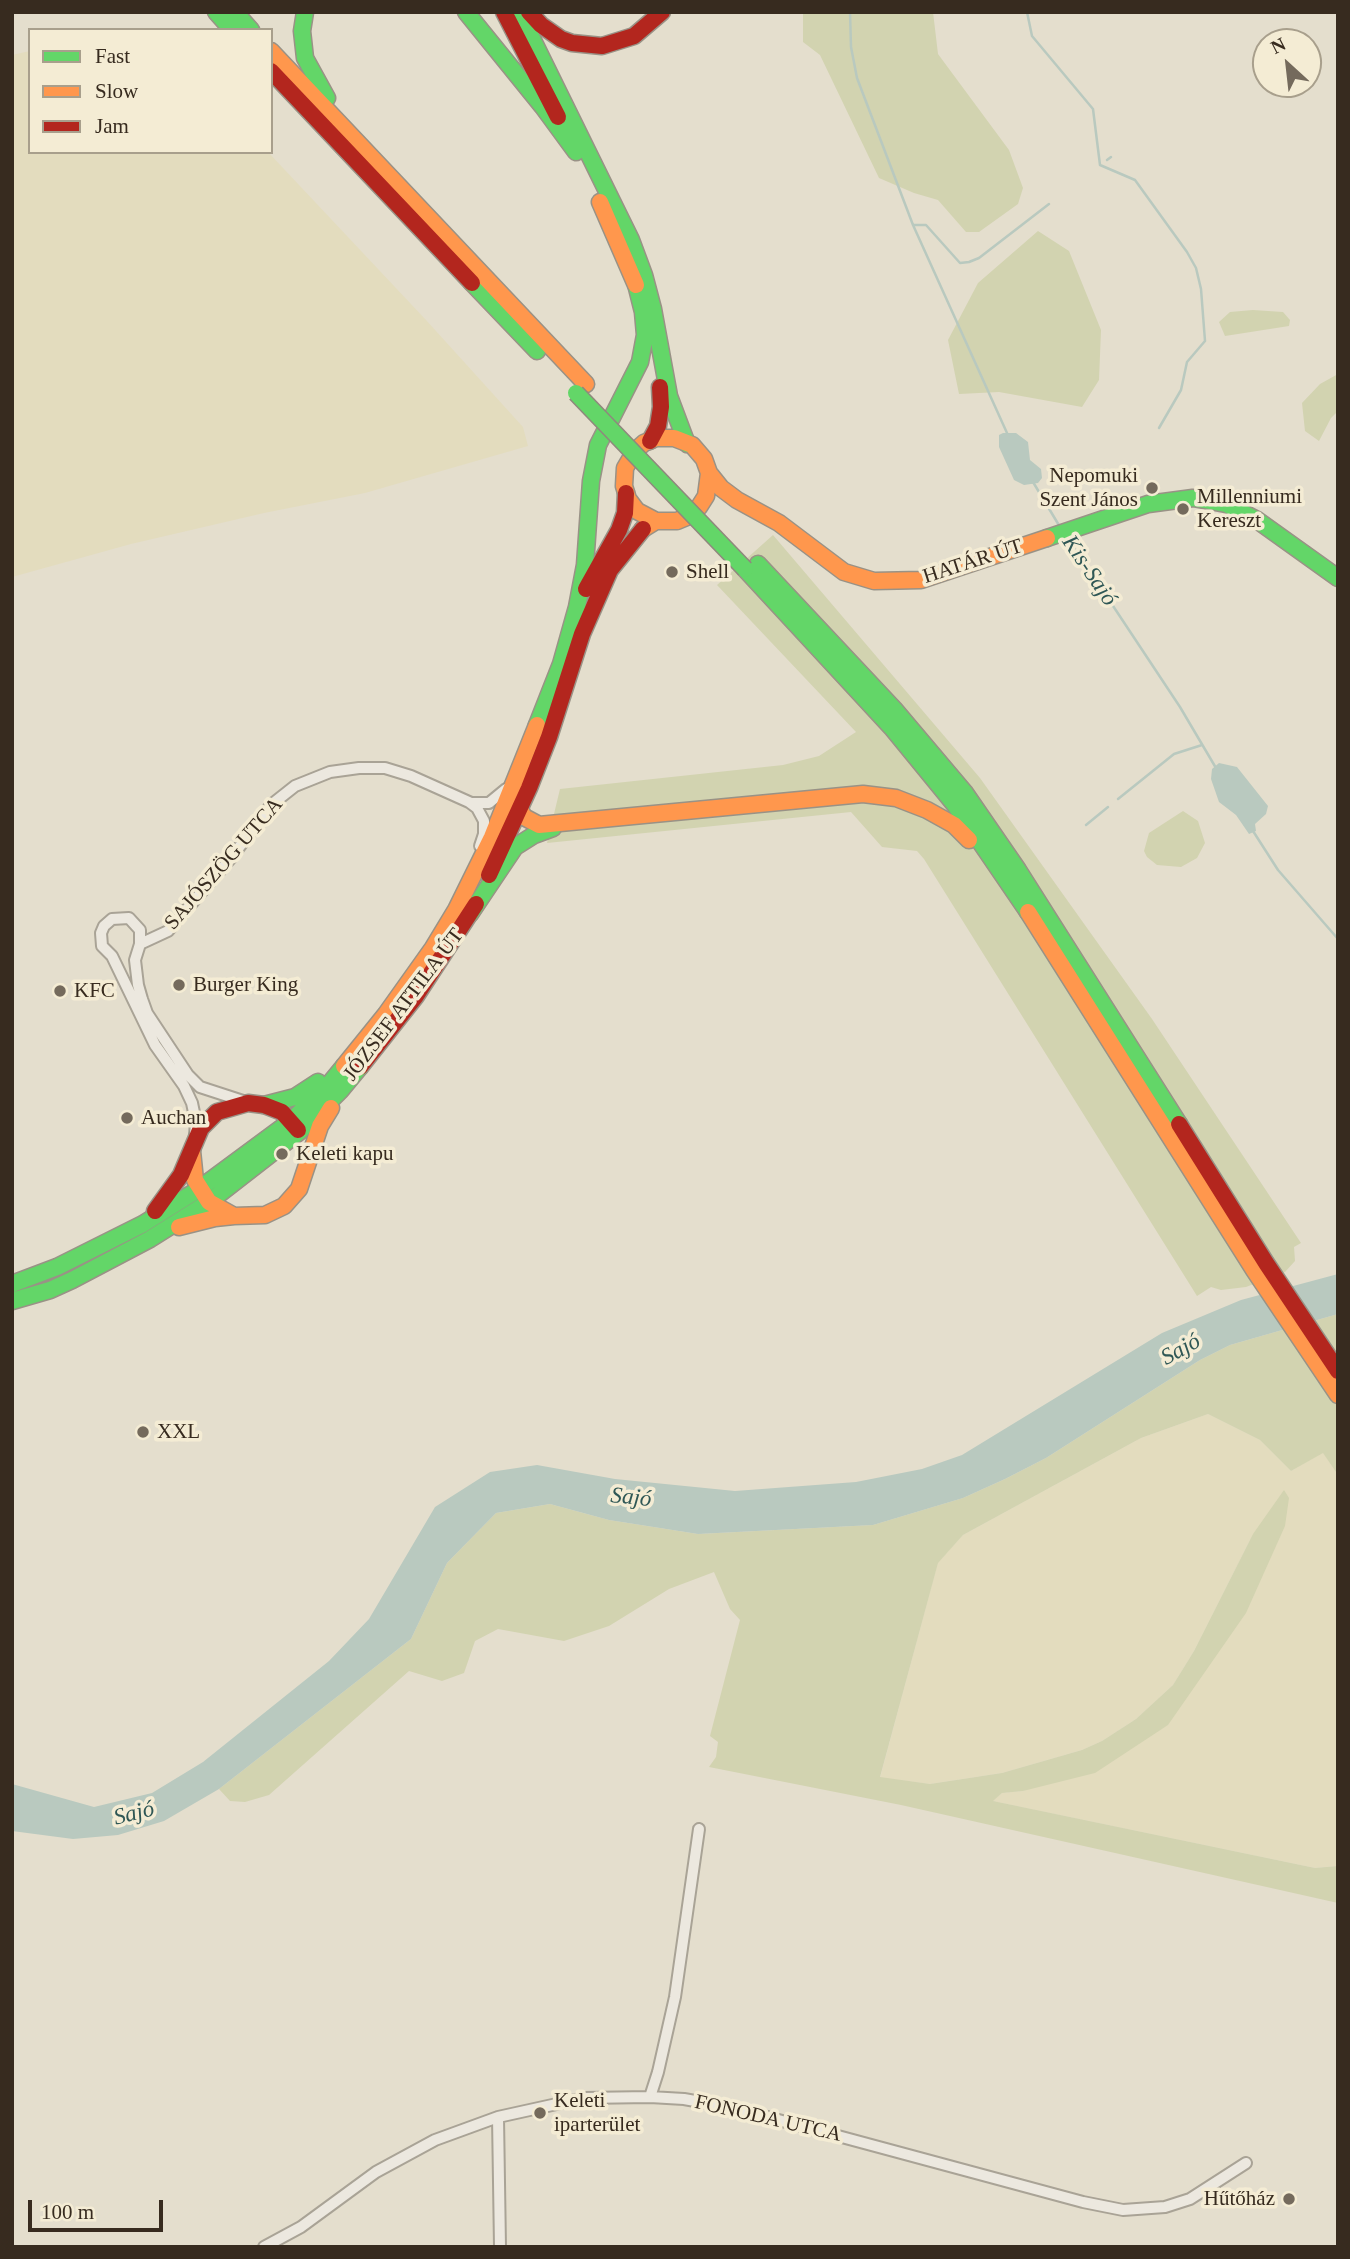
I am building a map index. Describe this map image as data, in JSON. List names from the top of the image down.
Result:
{
  "streets": {
    "main road": ["HATÁR ÚT", "JÓZSEF ATTILA ÚT"],
    "street": ["SAJÓSZÖG UTCA", "FONODA UTCA"]
  },
  "crossings": [
    ["HATÁR ÚT", "JÓZSEF ATTILA ÚT"]
  ],
  "water": ["Kis-Sajó", "Sajó"],
  "places": [
    "Nepomuki Szent János",
    "Millenniumi Kereszt",
    "Shell",
    "Burger King",
    "KFC",
    "Auchan",
    "Keleti kapu",
    "XXL",
    "Keleti iparterület",
    "Hűtőház"
  ],
  "legend": ["Fast", "Slow", "Jam"],
  "scale_bar": "100 m",
  "north": "top left"
}
